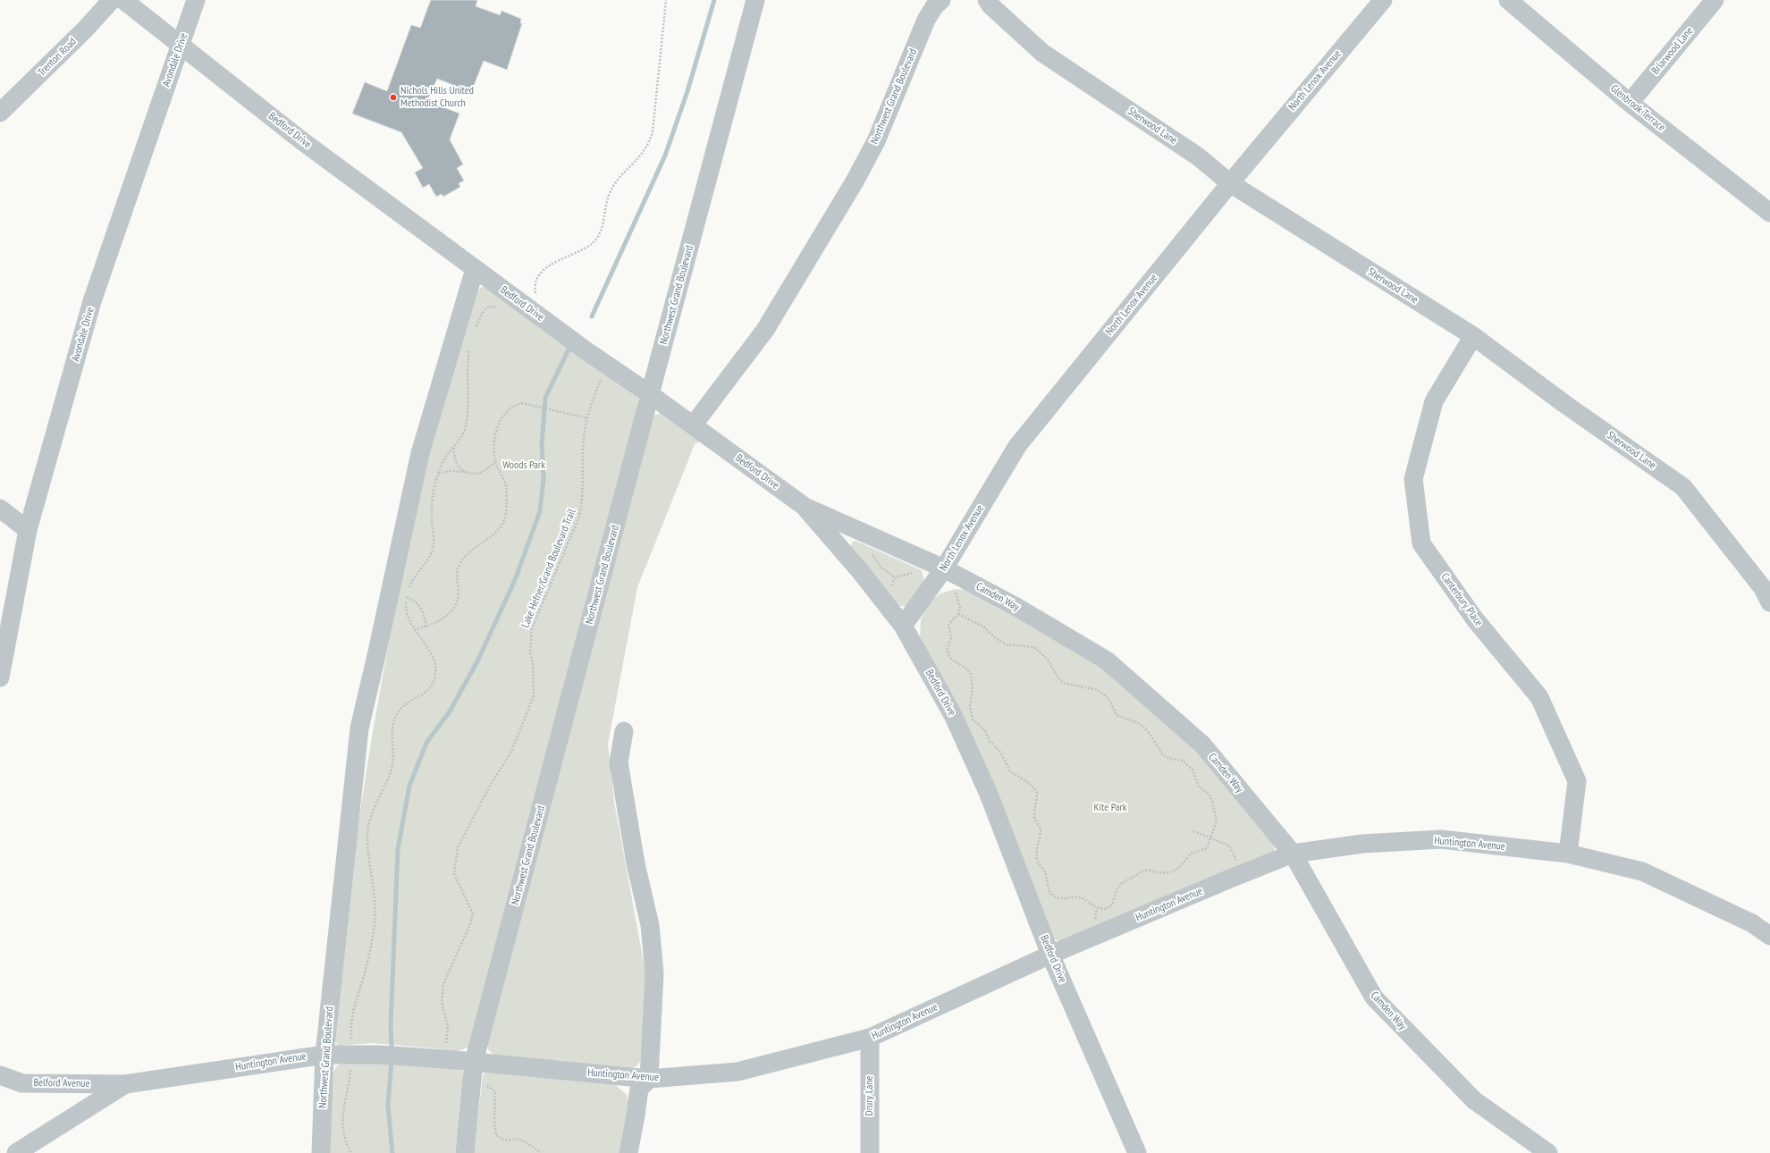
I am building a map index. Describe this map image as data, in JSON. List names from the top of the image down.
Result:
{
  "streets": {
    "street": [
      "Briarwood Lane",
      "Trenton Road",
      "Avondale Drive",
      "North Lenox Avenue",
      "Northwest Grand Boulevard",
      "Glenbrook Terrace",
      "Sherwood Lane",
      "Bedford Drive",
      "Camden Way",
      "Canterbury Place",
      "Huntington Avenue",
      "Belford Avenue",
      "Drury Lane"
    ],
    "path": ["Lake Hefner/Grand Boulevard Trail"]
  },
  "crossings": [
    ["Briarwood Lane", "Glenbrook Terrace"],
    ["Avondale Drive", "Bedford Drive"],
    ["North Lenox Avenue", "Sherwood Lane"],
    ["North Lenox Avenue", "Bedford Drive"],
    ["North Lenox Avenue", "Camden Way"],
    ["Northwest Grand Boulevard", "Bedford Drive"],
    ["Northwest Grand Boulevard", "Huntington Avenue"],
    ["Sherwood Lane", "Canterbury Place"],
    ["Bedford Drive", "Lake Hefner/Grand Boulevard Trail"],
    ["Bedford Drive", "Camden Way"],
    ["Bedford Drive", "Huntington Avenue"],
    ["Camden Way", "Huntington Avenue"],
    ["Canterbury Place", "Huntington Avenue"],
    ["Huntington Avenue", "Belford Avenue"],
    ["Huntington Avenue", "Drury Lane"]
  ],
  "parks": ["Woods Park", "Kite Park"],
  "places": ["Nichols Hills United Methodist Church"]
}
